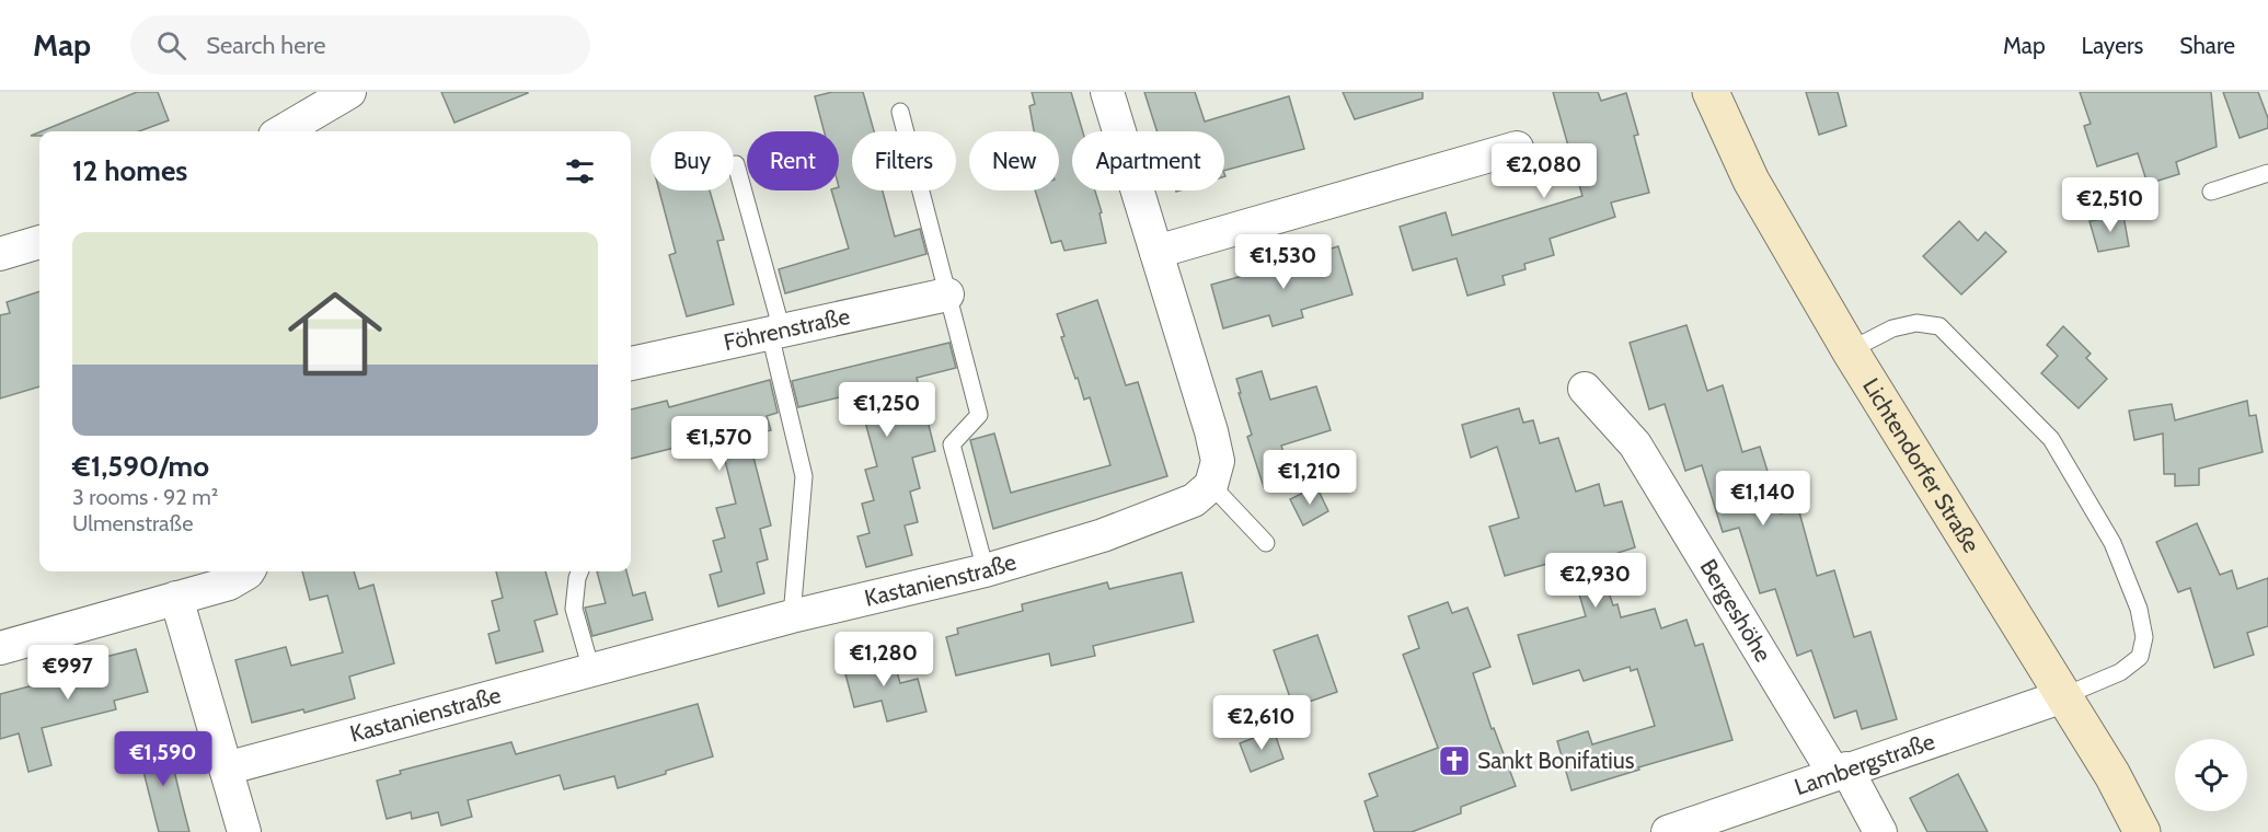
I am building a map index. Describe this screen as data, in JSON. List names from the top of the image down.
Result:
{
  "streets": {
    "main road": ["Lichtendorfer Straße"],
    "street": [
      "Föhrenstraße",
      "Kastanienstraße",
      "Bergeshöhe",
      "Lambergstraße"
    ]
  },
  "crossings": [
    ["Lichtendorfer Straße", "Lambergstraße"],
    ["Bergeshöhe", "Lambergstraße"]
  ],
  "places": {
    "church": ["Sankt Bonifatius"]
  },
  "page": {
    "header": "Map",
    "search": "Search here",
    "nav": ["Map", "Layers", "Share"],
    "chip": [
      "Buy",
      "Rent",
      "Filters",
      "New",
      "Apartment"
    ],
    "heading": "12 homes",
    "price": [
      "€2,080",
      "€2,510",
      "€1,530",
      "€1,250",
      "€1,570",
      "€1,210",
      "€1,140",
      "€2,930",
      "€1,280",
      "€997",
      "€2,610",
      "€1,590"
    ],
    "list": [
      {
        "name": "€1,590/mo",
        "note": "3 rooms · 92 m² · Ulmenstraße"
      }
    ]
  }
}
